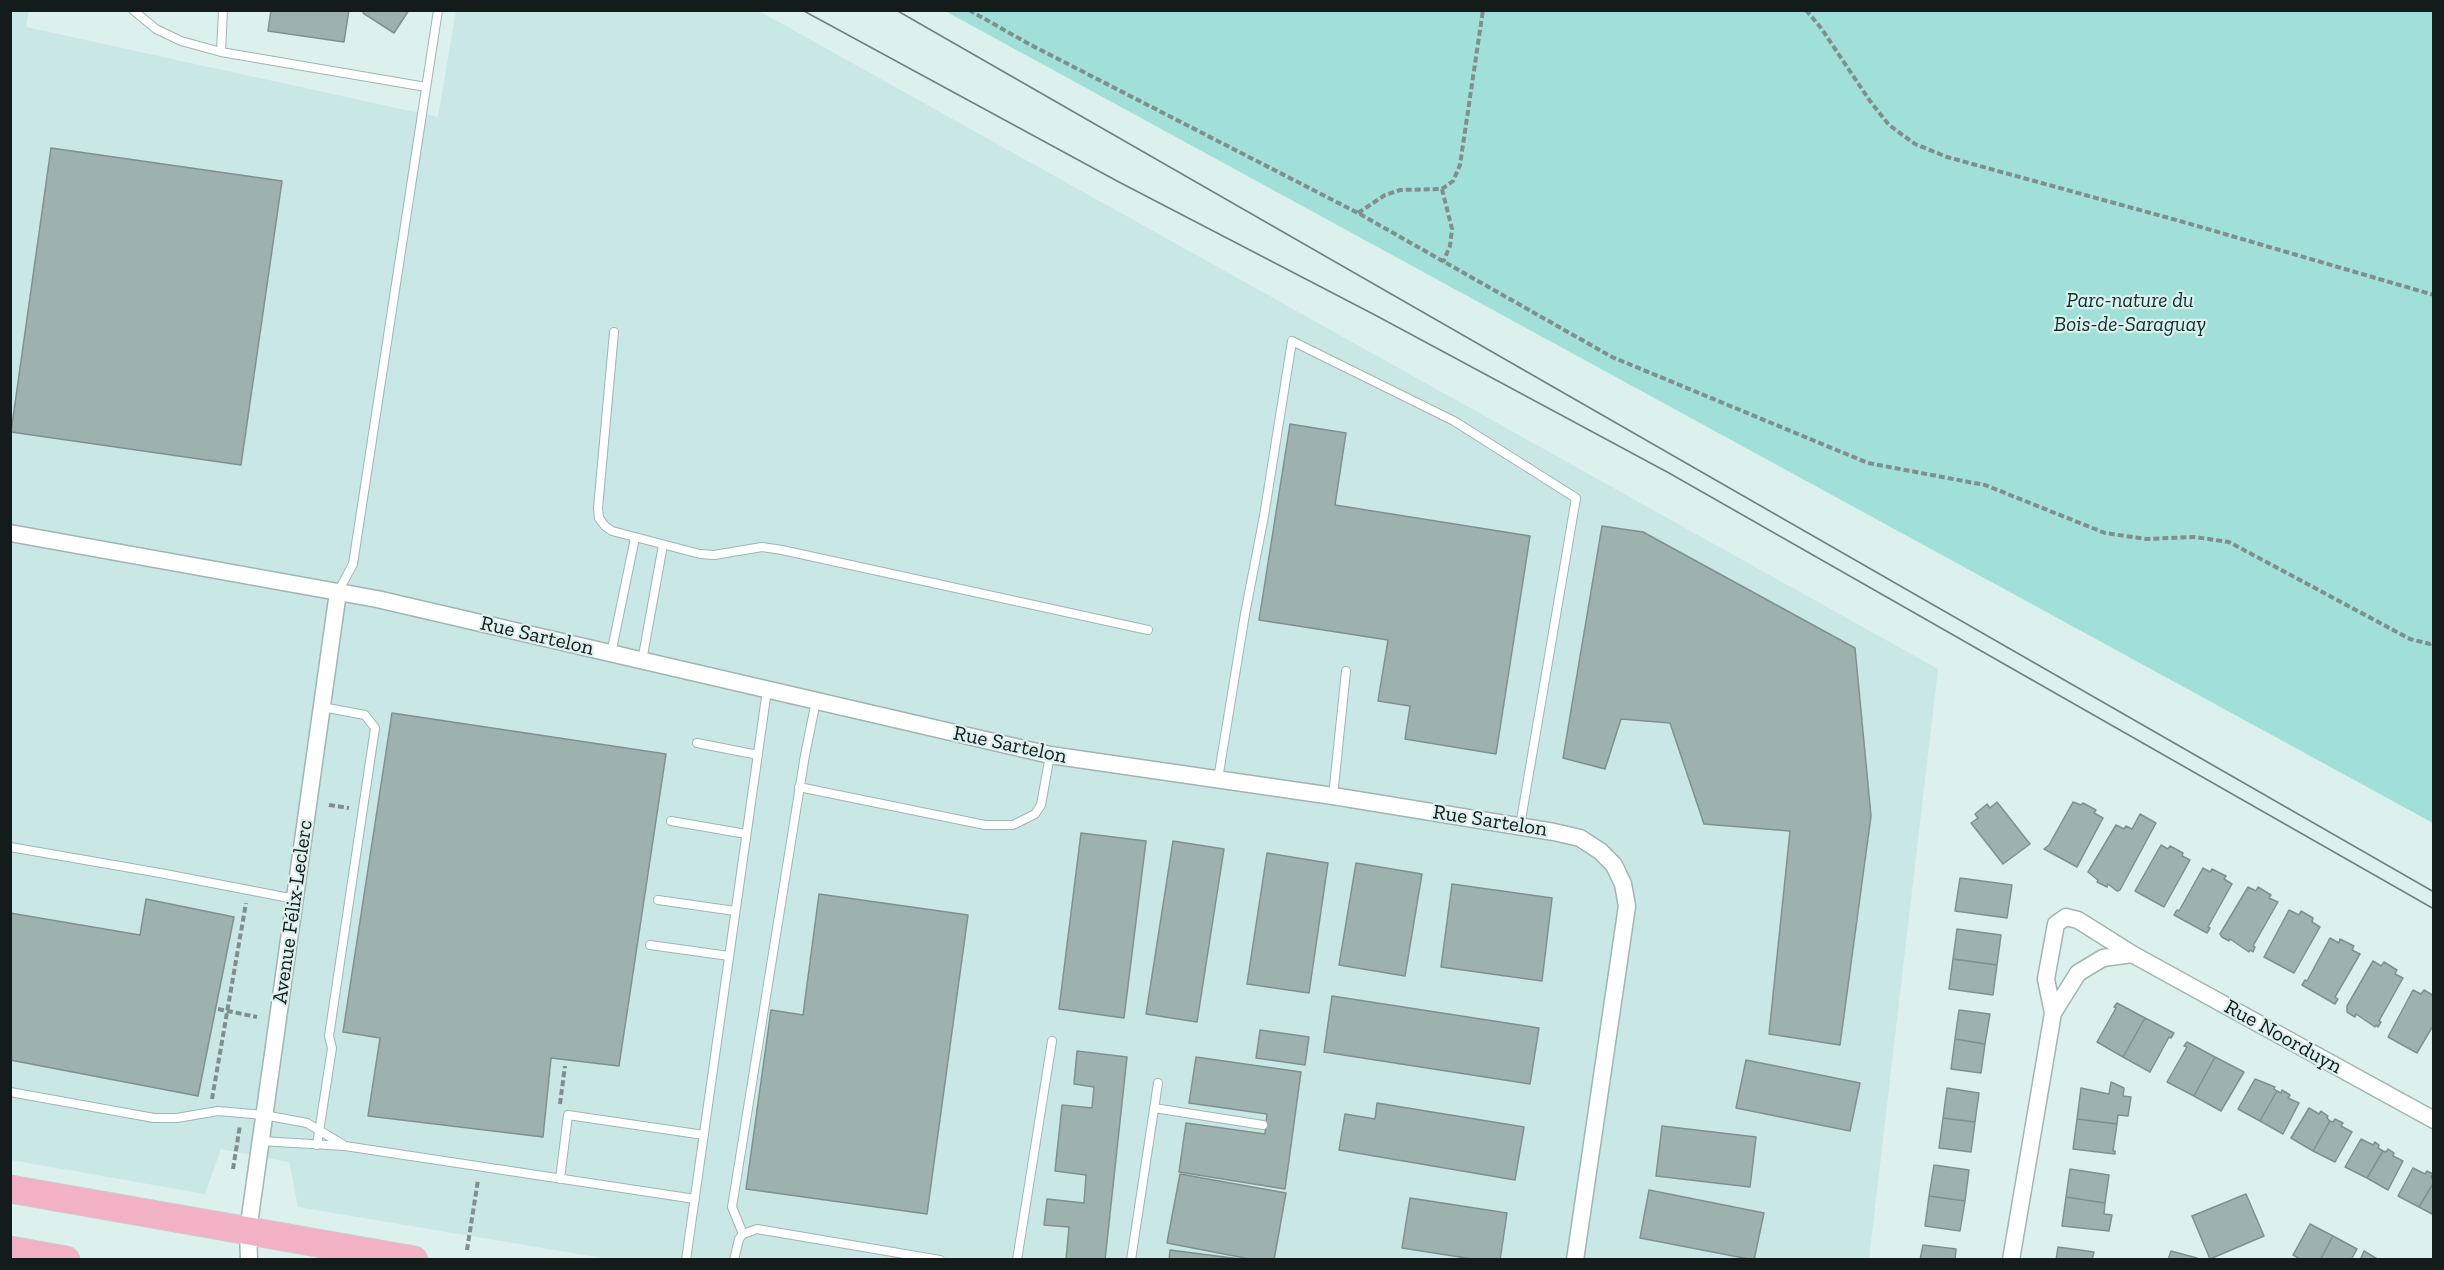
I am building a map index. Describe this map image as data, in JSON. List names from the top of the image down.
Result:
{
  "streets": {
    "street": ["Rue Sartelon", "Avenue Félix-Leclerc", "Rue Noorduyn"]
  },
  "crossings": [
    ["Rue Sartelon", "Avenue Félix-Leclerc"]
  ],
  "parks": ["Parc-nature du Bois-de-Saraguay"]
}
